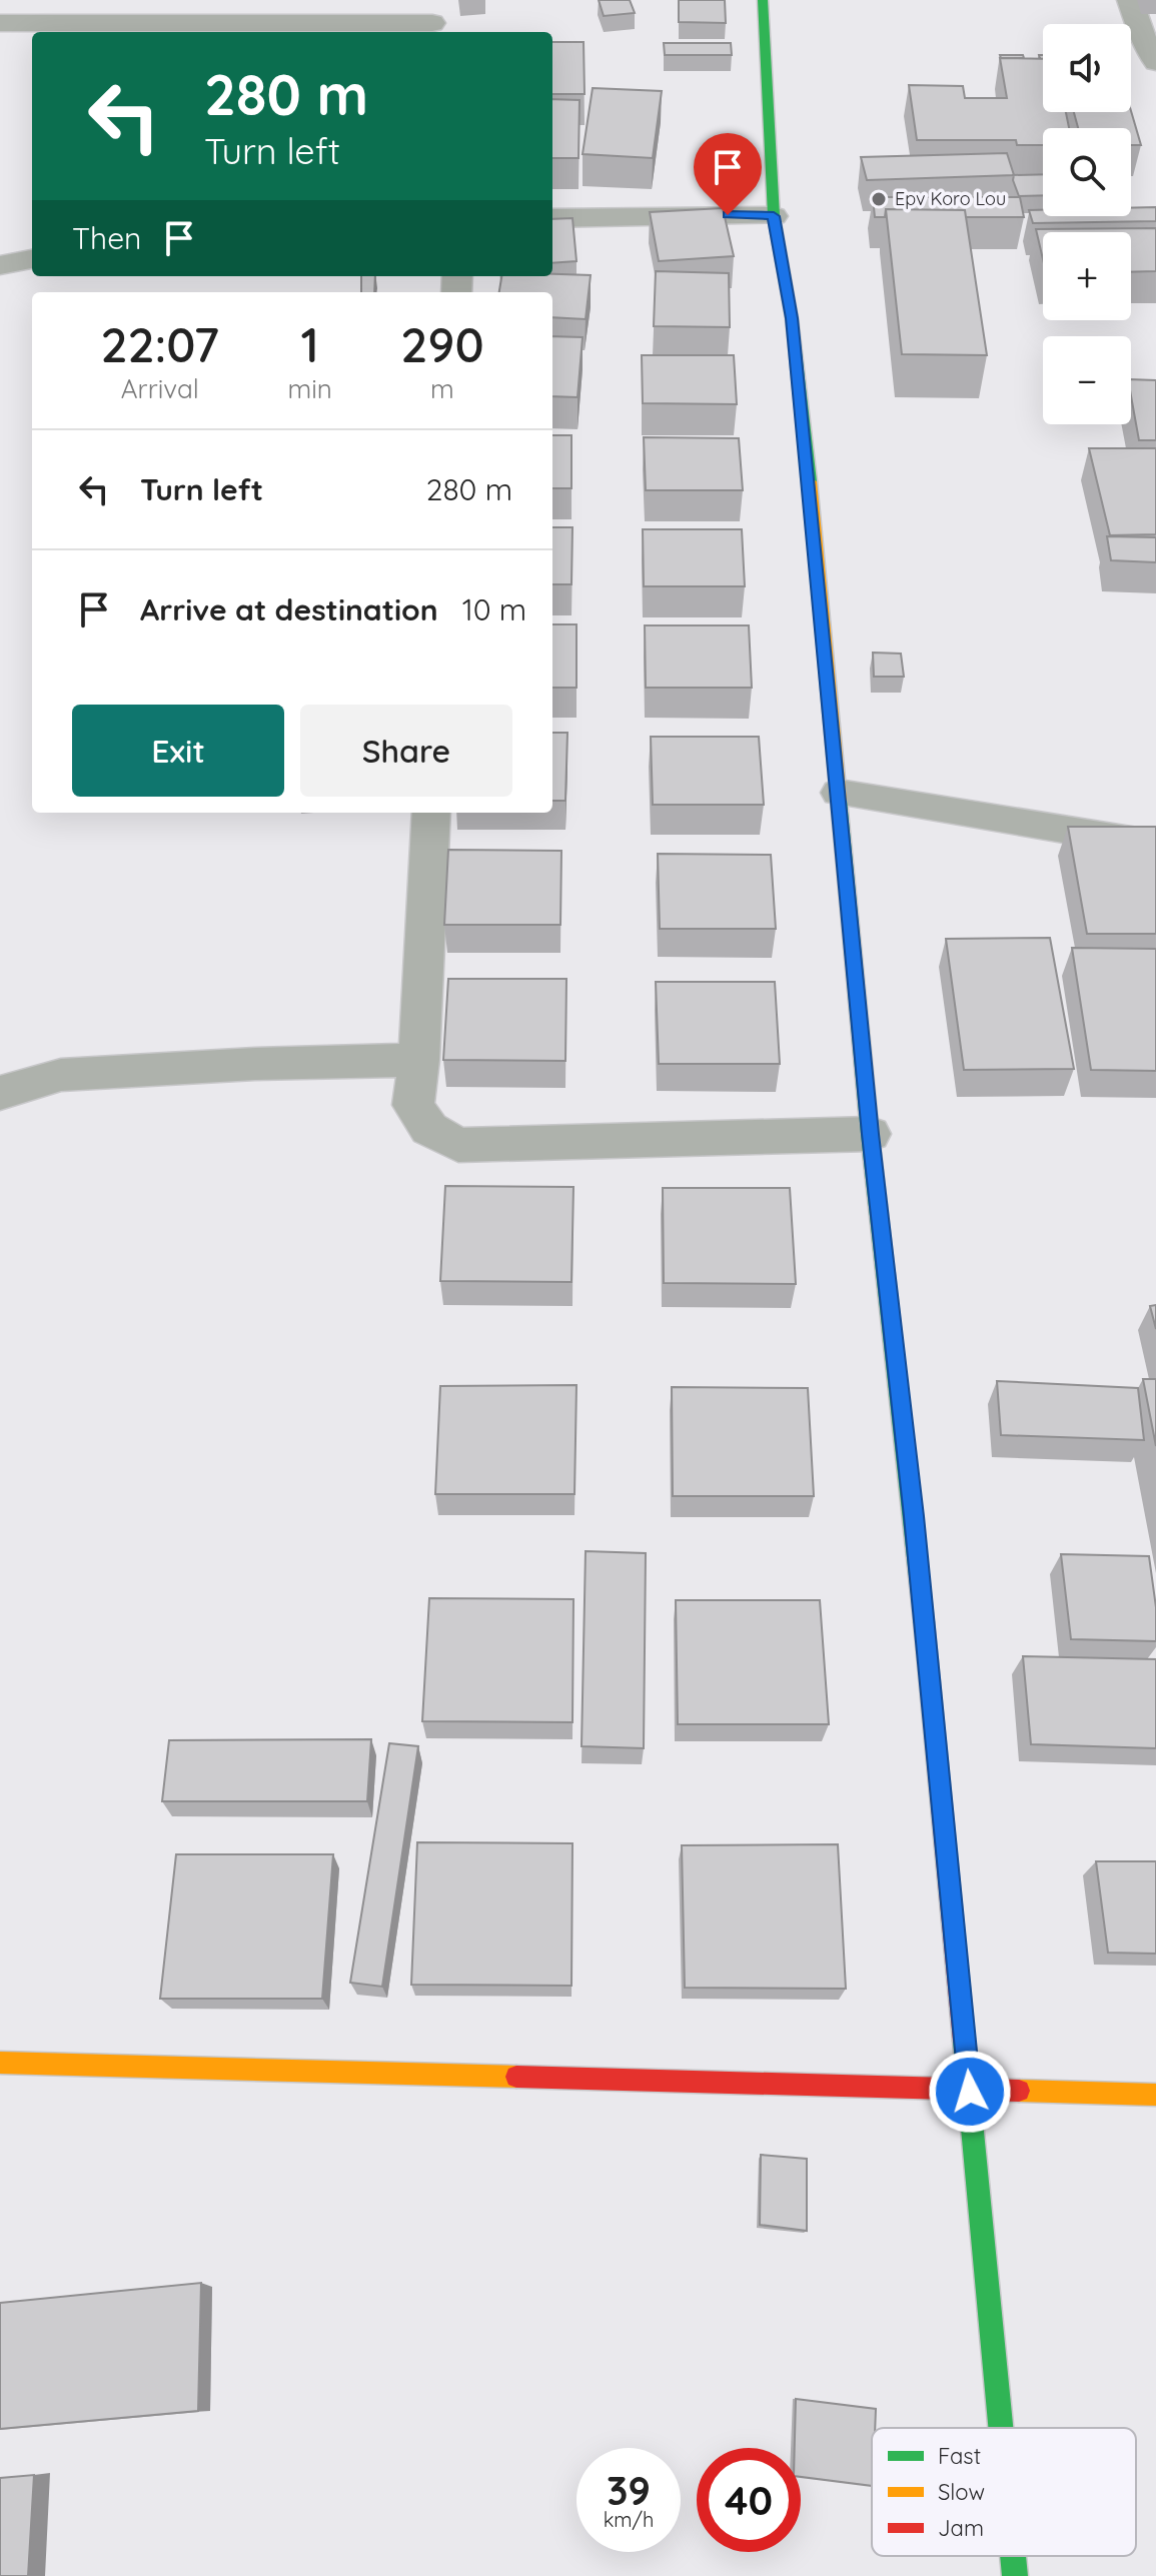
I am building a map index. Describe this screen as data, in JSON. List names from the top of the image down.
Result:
{
  "places": ["Epv Koro Lou"],
  "legend": ["Fast", "Slow", "Jam"],
  "page": {
    "map_buttons": ["+", "−"],
    "turn": ["280 m", "Turn left"],
    "then": "Then",
    "eta": [
      "22:07",
      "Arrival",
      "1",
      "min",
      "290",
      "m"
    ],
    "list": [
      {
        "name": "Turn left",
        "value": "280 m"
      },
      {
        "name": "Arrive at destination",
        "value": "10 m"
      }
    ],
    "buttons": ["Exit", "Share"],
    "speed": "39 km/h",
    "limit": "40"
  }
}
